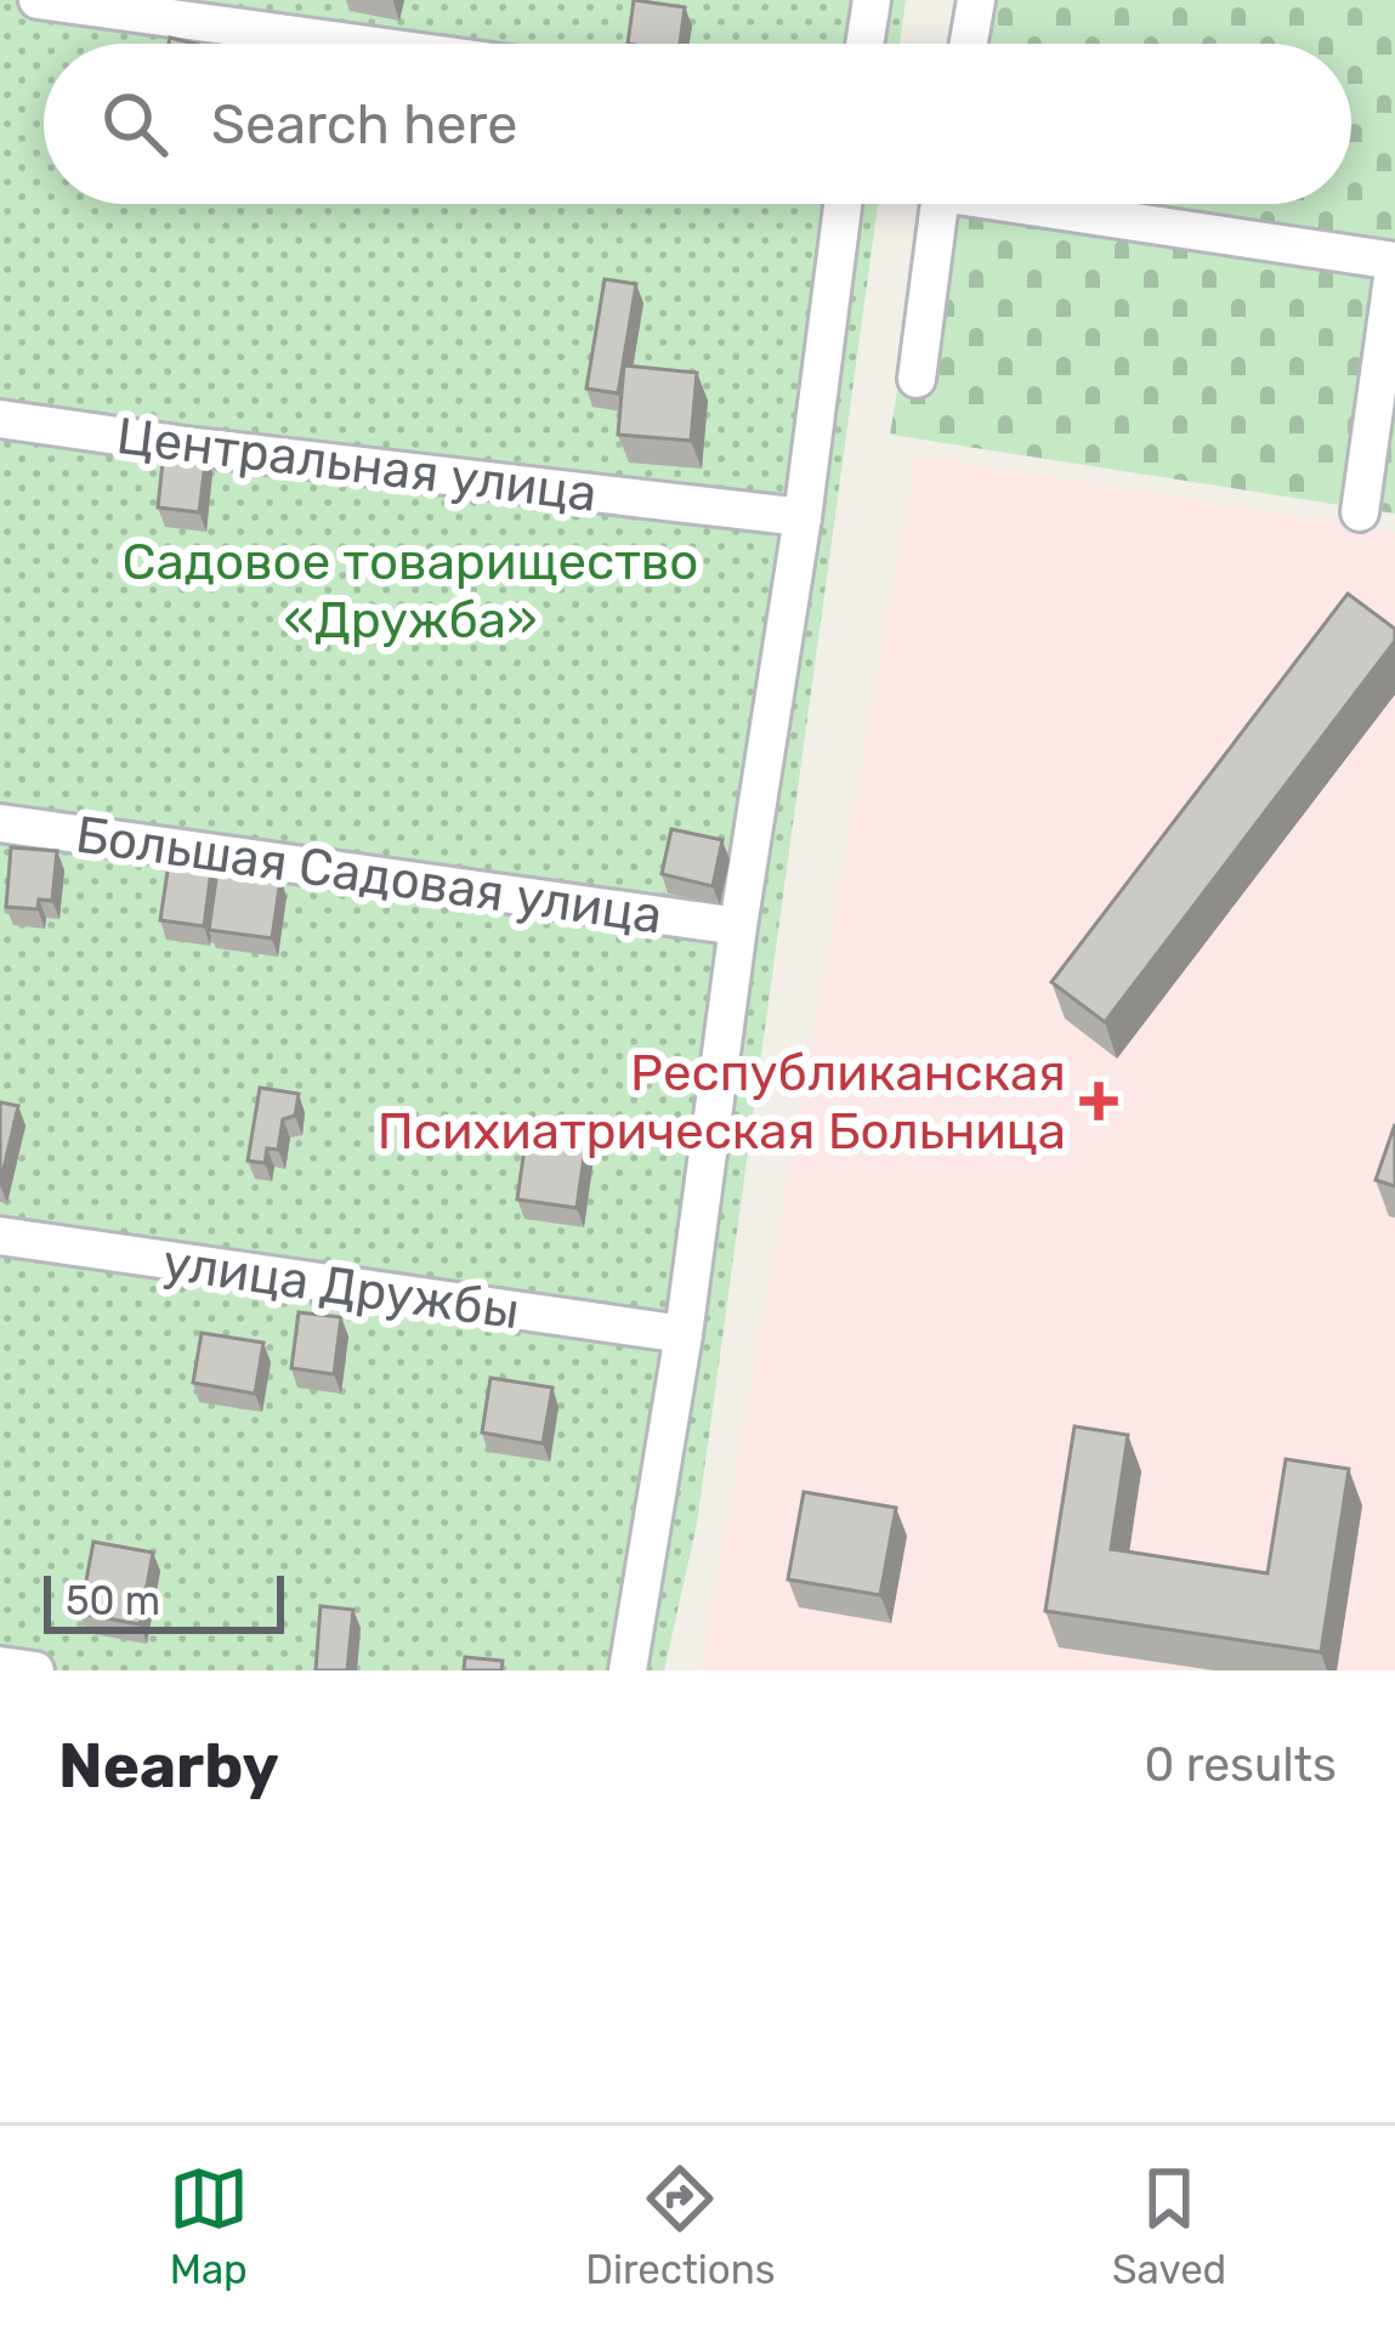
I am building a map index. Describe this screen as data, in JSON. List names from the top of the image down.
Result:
{
  "streets": {
    "street": ["Центральная улица", "Большая Садовая улица", "улица Дружбы"]
  },
  "parks": ["Садовое товарищество «Дружба»"],
  "places": {
    "health": ["Республиканская Психиатрическая Больница"]
  },
  "scale_bar": "50 m",
  "page": {
    "search": "Search here",
    "scale": "50 m",
    "heading": ["Nearby", "0 results"],
    "nav": ["Map", "Directions", "Saved"]
  }
}
